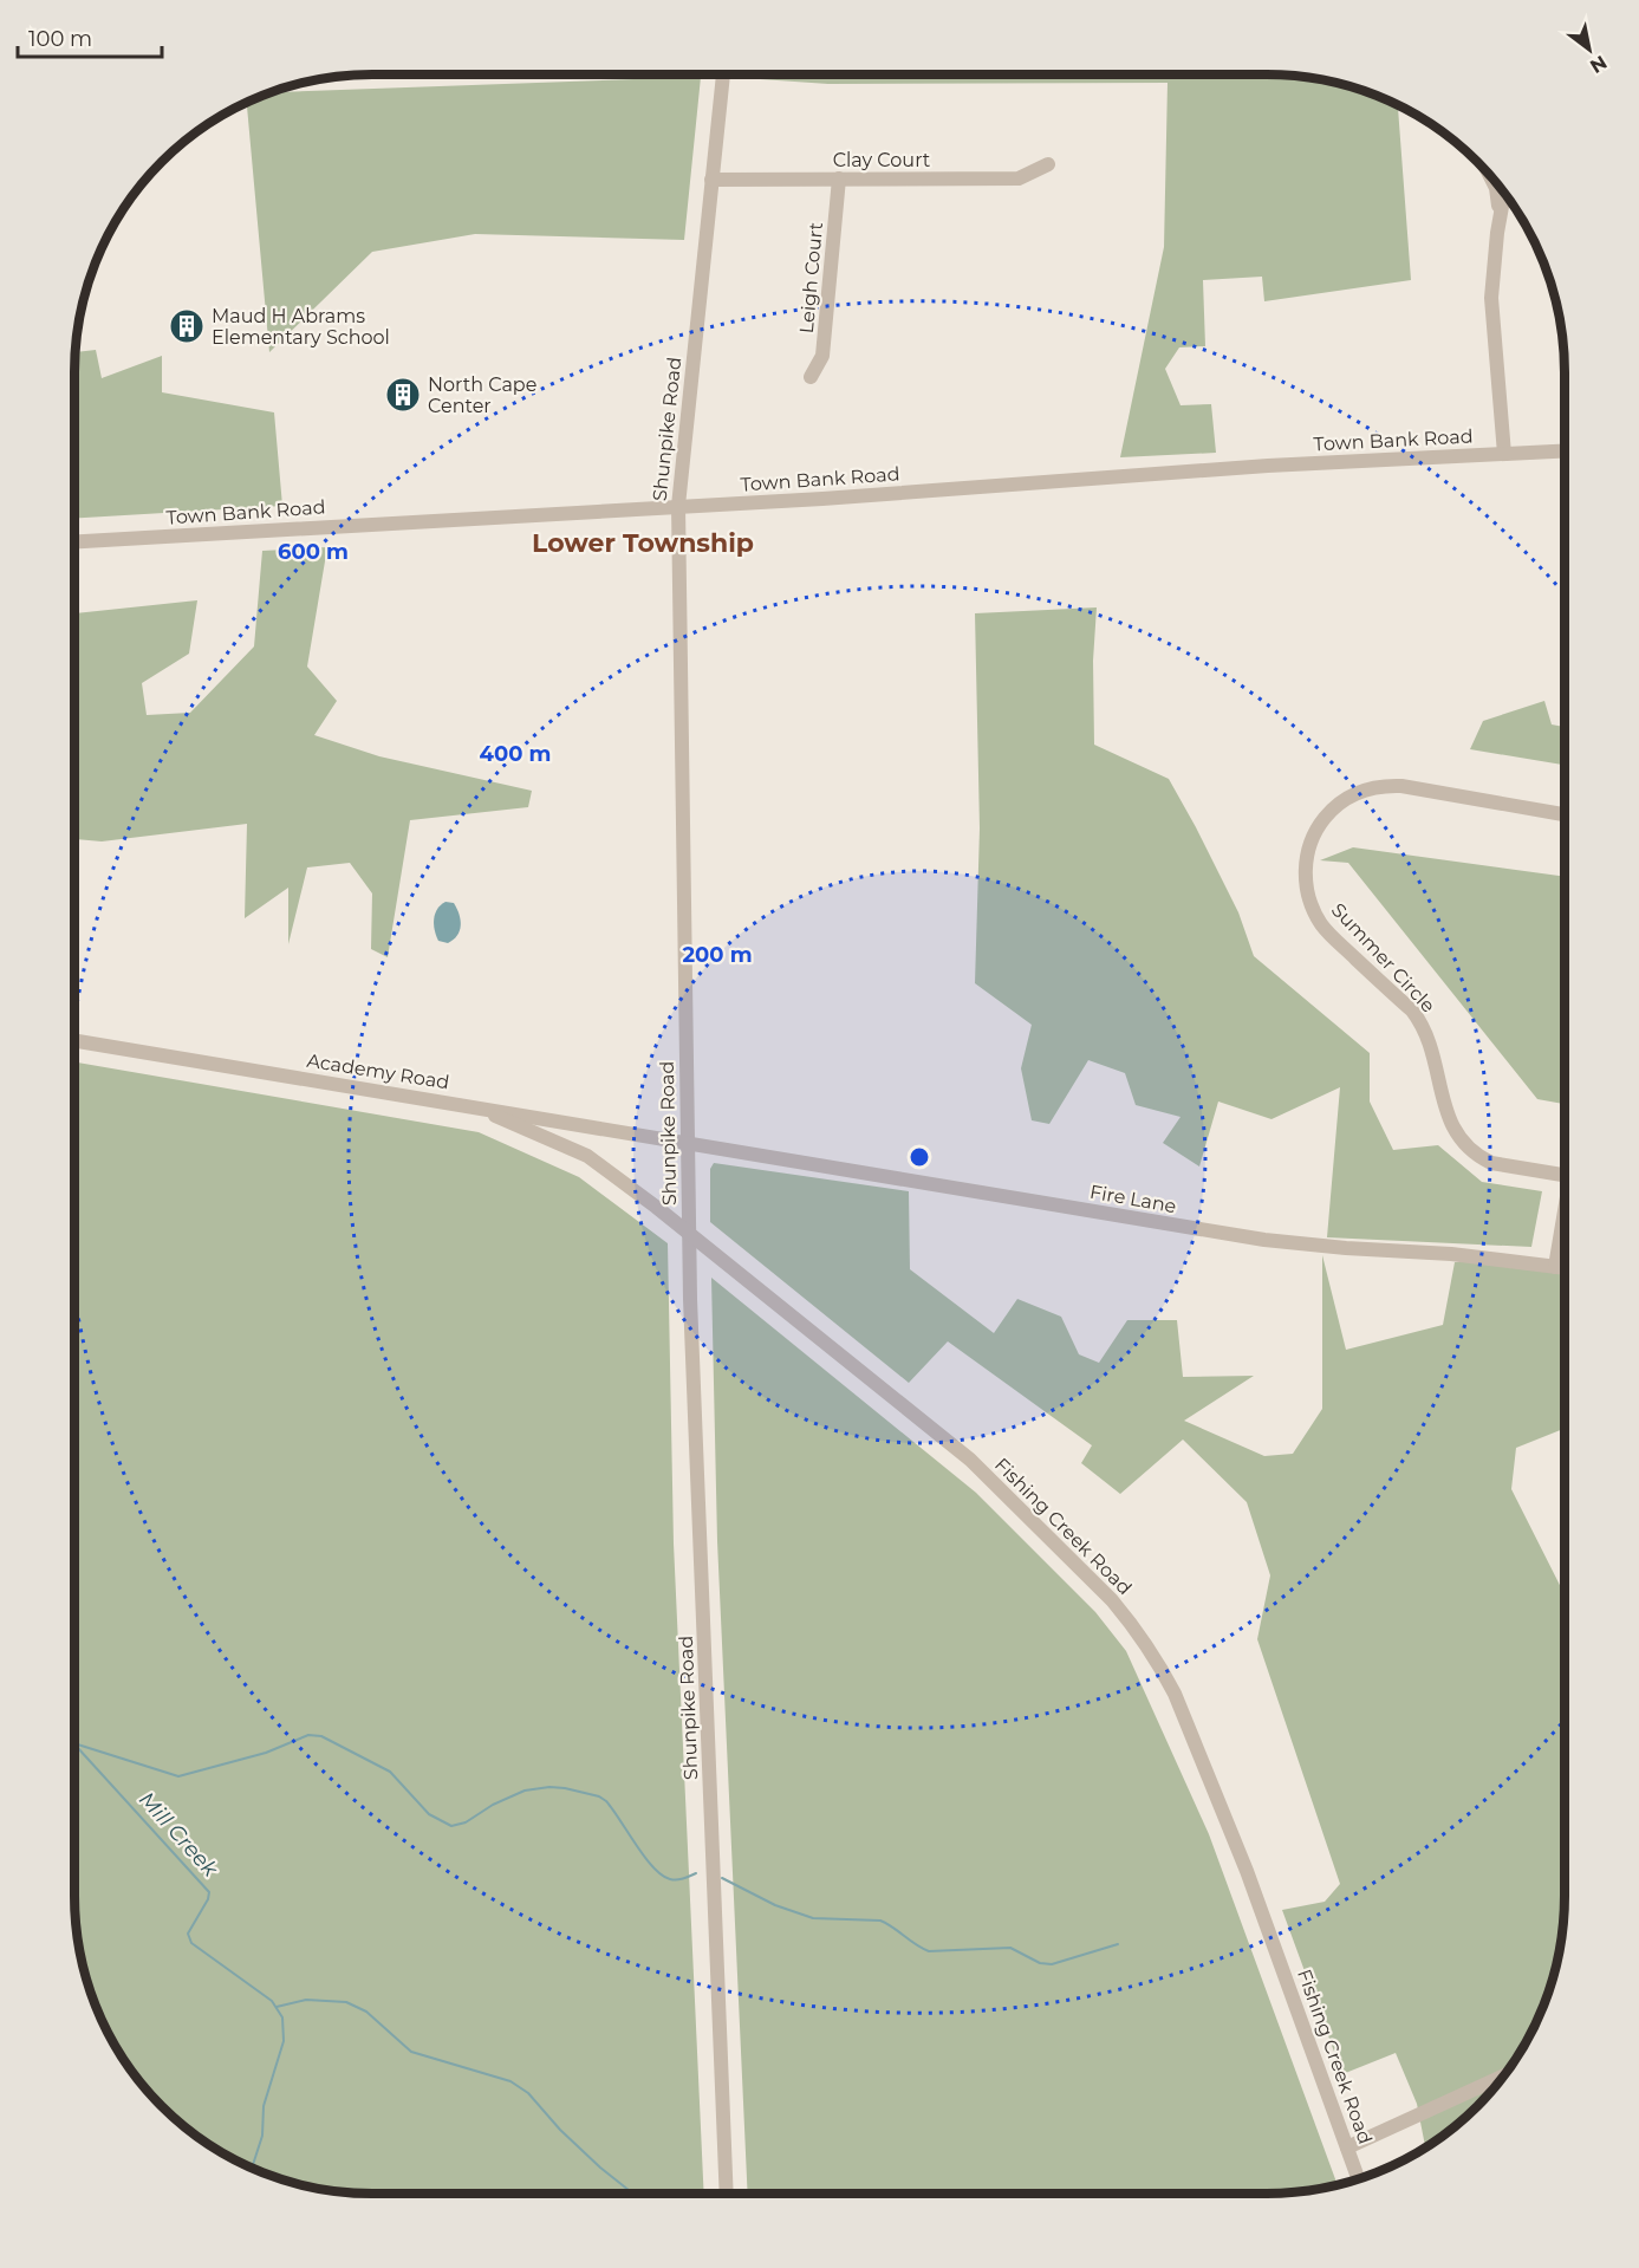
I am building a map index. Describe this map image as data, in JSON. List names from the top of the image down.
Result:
{
  "streets": {
    "street": [
      "Clay Court",
      "Leigh Court",
      "Shunpike Road",
      "Town Bank Road",
      "Summer Circle",
      "Academy Road",
      "Fire Lane",
      "Fishing Creek Road"
    ]
  },
  "crossings": [
    ["Clay Court", "Leigh Court"],
    ["Clay Court", "Shunpike Road"],
    ["Shunpike Road", "Town Bank Road"],
    ["Shunpike Road", "Academy Road"],
    ["Shunpike Road", "Fire Lane"],
    ["Shunpike Road", "Fishing Creek Road"],
    ["Summer Circle", "Fire Lane"],
    ["Academy Road", "Fire Lane"],
    ["Academy Road", "Fishing Creek Road"]
  ],
  "districts": ["Lower Township"],
  "water": ["Mill Creek"],
  "places": {
    "building": ["Maud H Abrams Elementary School", "North Cape Center"]
  },
  "scale_bar": "100 m",
  "north": "bottom right",
  "rings": ["600 m", "400 m", "200 m"]
}
